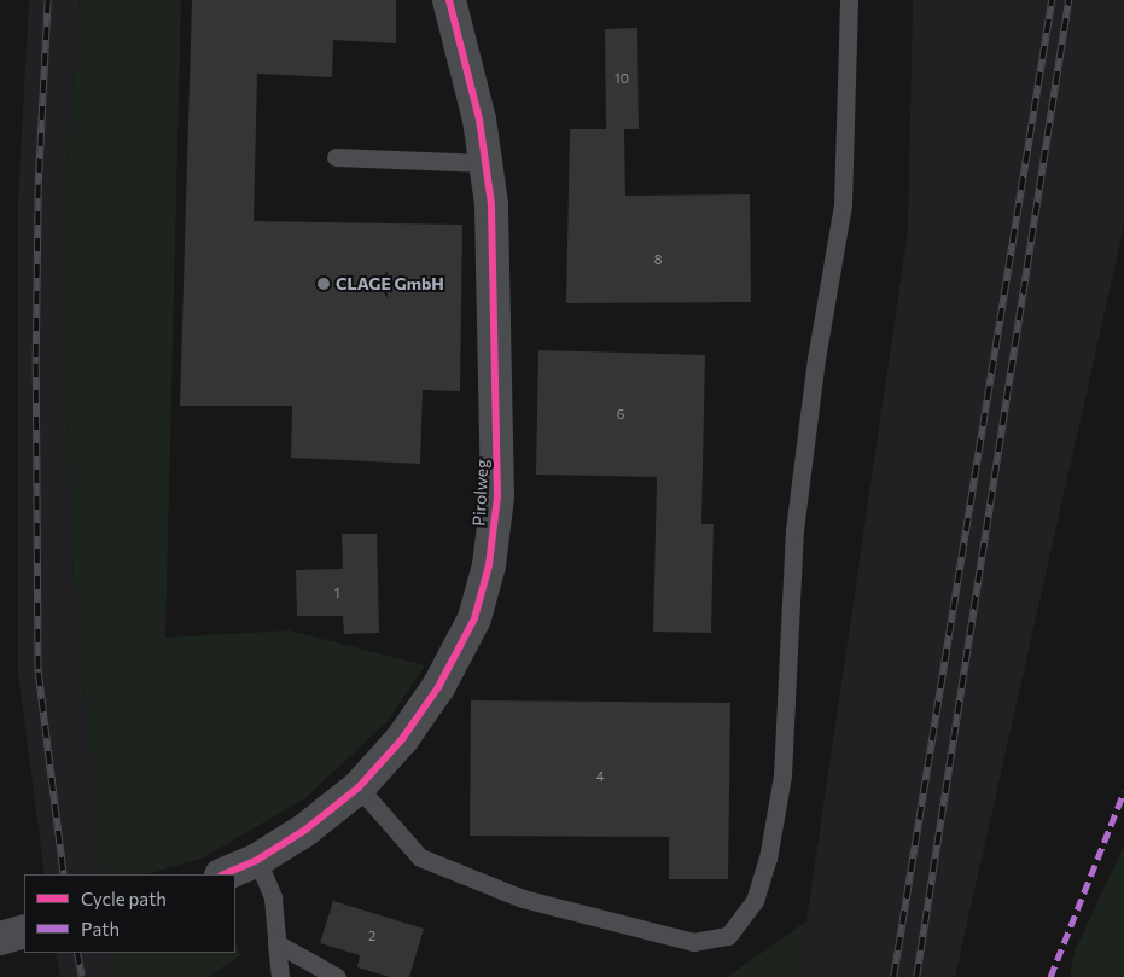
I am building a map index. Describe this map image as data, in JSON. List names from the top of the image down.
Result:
{
  "streets": {
    "street": ["Pirolweg"]
  },
  "places": ["CLAGE GmbH"],
  "house_numbers": [
    "10",
    "8",
    "6",
    "1",
    "4",
    "2"
  ],
  "legend": ["Cycle path", "Path"]
}
